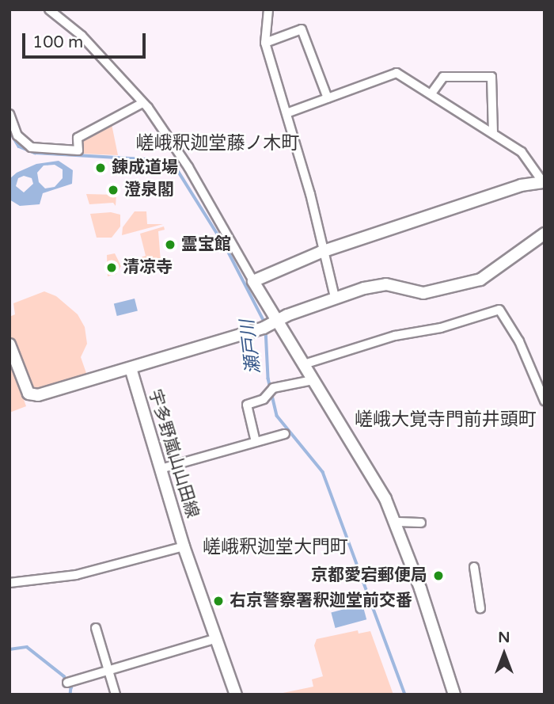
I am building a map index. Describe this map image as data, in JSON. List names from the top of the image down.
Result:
{
  "streets": {
    "main road": ["宇多野嵐山山田線"]
  },
  "districts": ["嵯峨釈迦堂藤ノ木町", "嵯峨大覚寺門前井頭町", "嵯峨釈迦堂大門町"],
  "water": ["瀬戸川"],
  "places": [
    "錬成道場",
    "澄泉閣",
    "霊宝館",
    "清凉寺",
    "京都愛宕郵便局",
    "右京警察署釈迦堂前交番"
  ],
  "scale_bar": "100 m",
  "north": "top"
}
